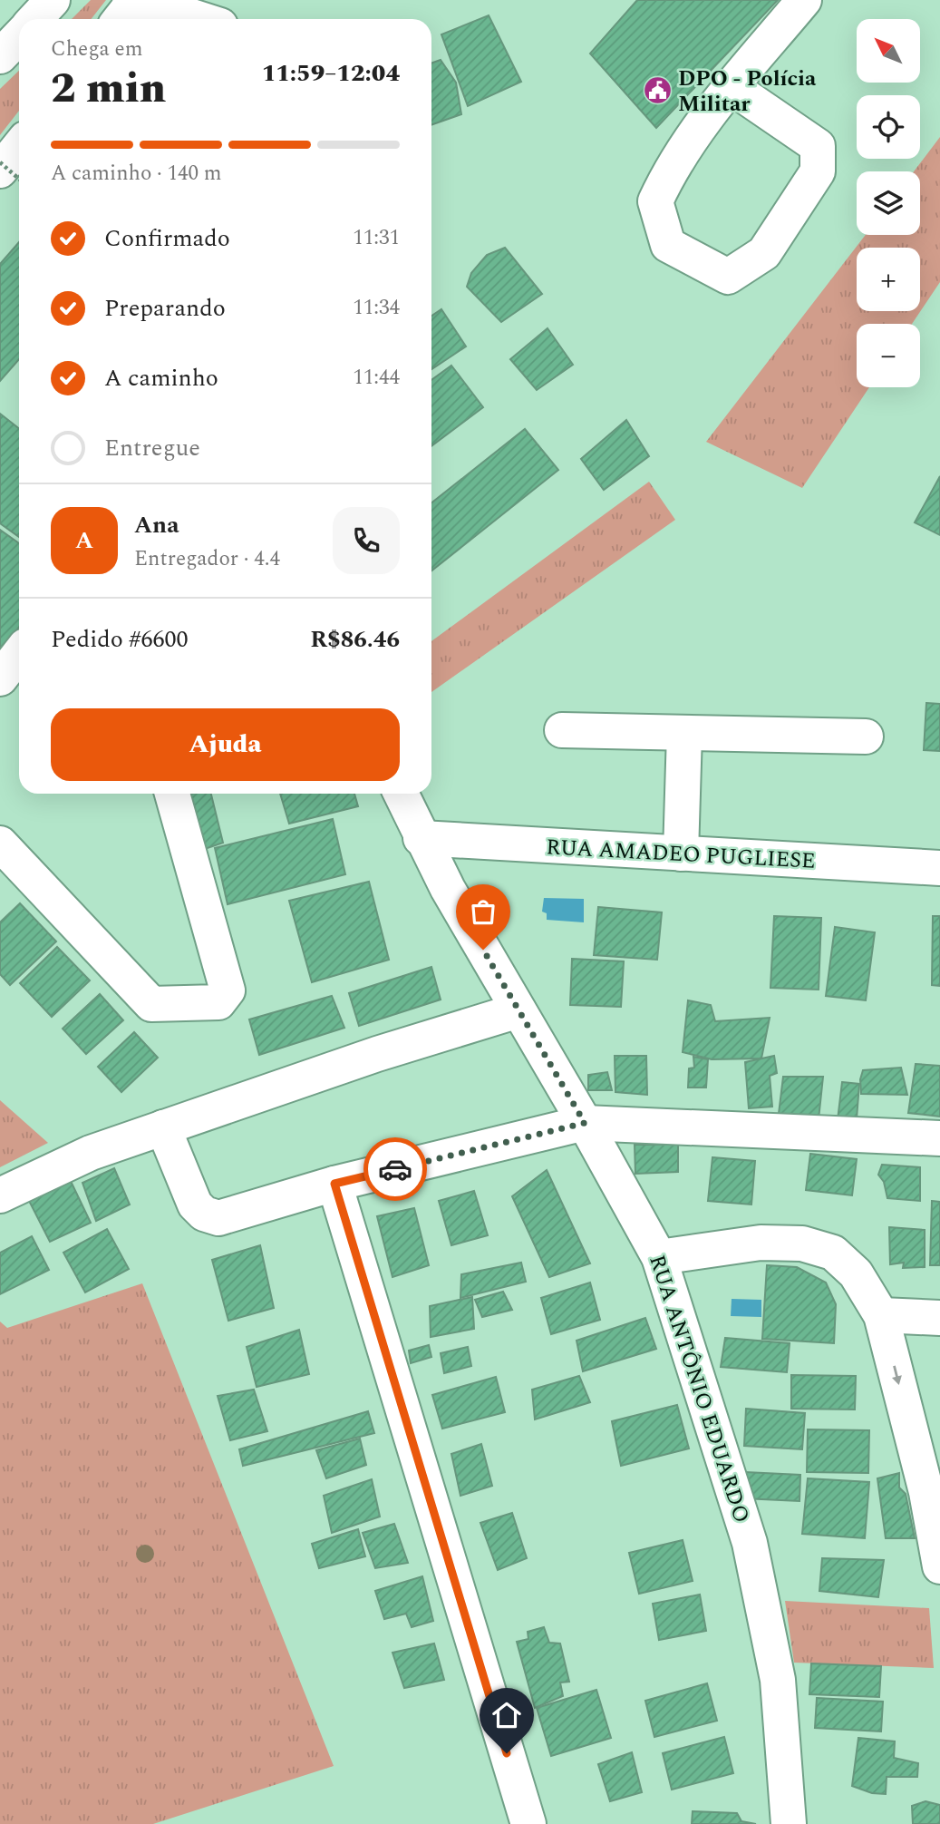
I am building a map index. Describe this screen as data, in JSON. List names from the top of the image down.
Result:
{
  "streets": {
    "main road": ["RUA AMADEO PUGLIESE", "RUA ANTÔNIO EDUARDO"]
  },
  "crossings": [
    ["RUA AMADEO PUGLIESE", "RUA ANTÔNIO EDUARDO"]
  ],
  "places": {
    "public building": ["DPO - Polícia Militar"]
  },
  "north": "top left",
  "page": {
    "map_buttons": ["+", "−"],
    "heading": ["2 min", "Chega em", "11:59–12:04"],
    "panel": [
      "Ana",
      "Entregador · 4.4",
      "Pedido #6600",
      "R$86.46"
    ],
    "bar": "A caminho · 140 m",
    "list": [
      ["Confirmado", "11:31"],
      ["Preparando", "11:34"],
      ["A caminho", "11:44"],
      "Entregue"
    ],
    "round": "A",
    "buttons": "Ajuda"
  }
}
